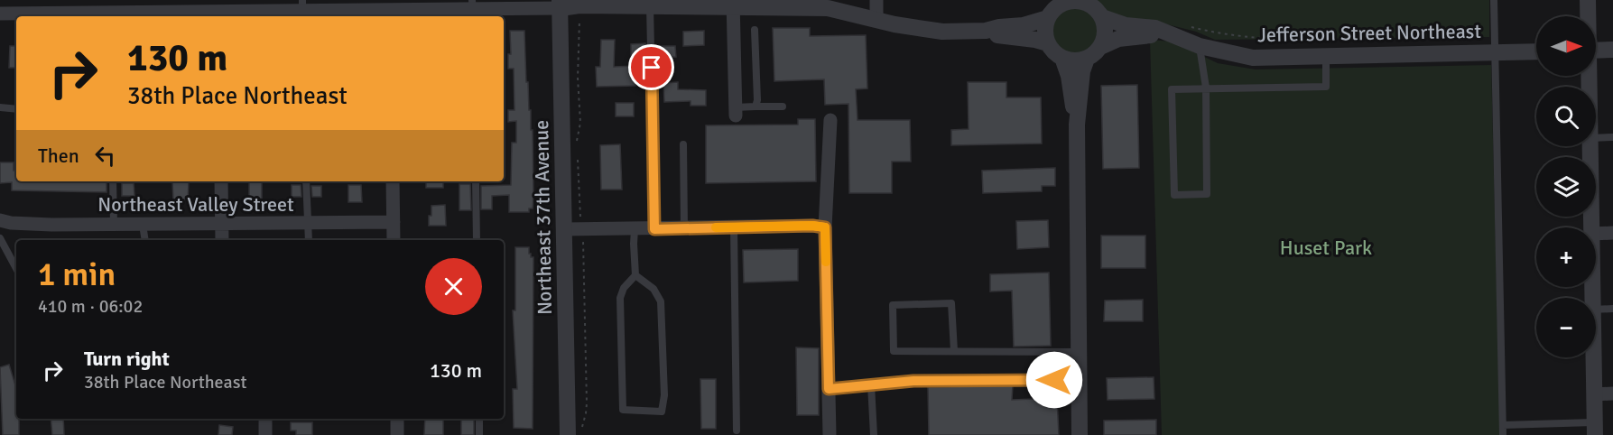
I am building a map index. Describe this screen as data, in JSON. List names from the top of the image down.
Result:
{
  "streets": {
    "street": ["Jefferson Street Northeast", "Northeast Valley Street", "Northeast 37th Avenue"]
  },
  "parks": ["Huset Park"],
  "north": "right",
  "page": {
    "map_buttons": ["+", "−"],
    "turn": ["130 m", "38th Place Northeast"],
    "then": "Then",
    "heading": ["1 min", "410 m · 06:02"],
    "list": [
      {
        "name": "Turn right",
        "note": "38th Place Northeast",
        "value": "130 m"
      }
    ]
  }
}
